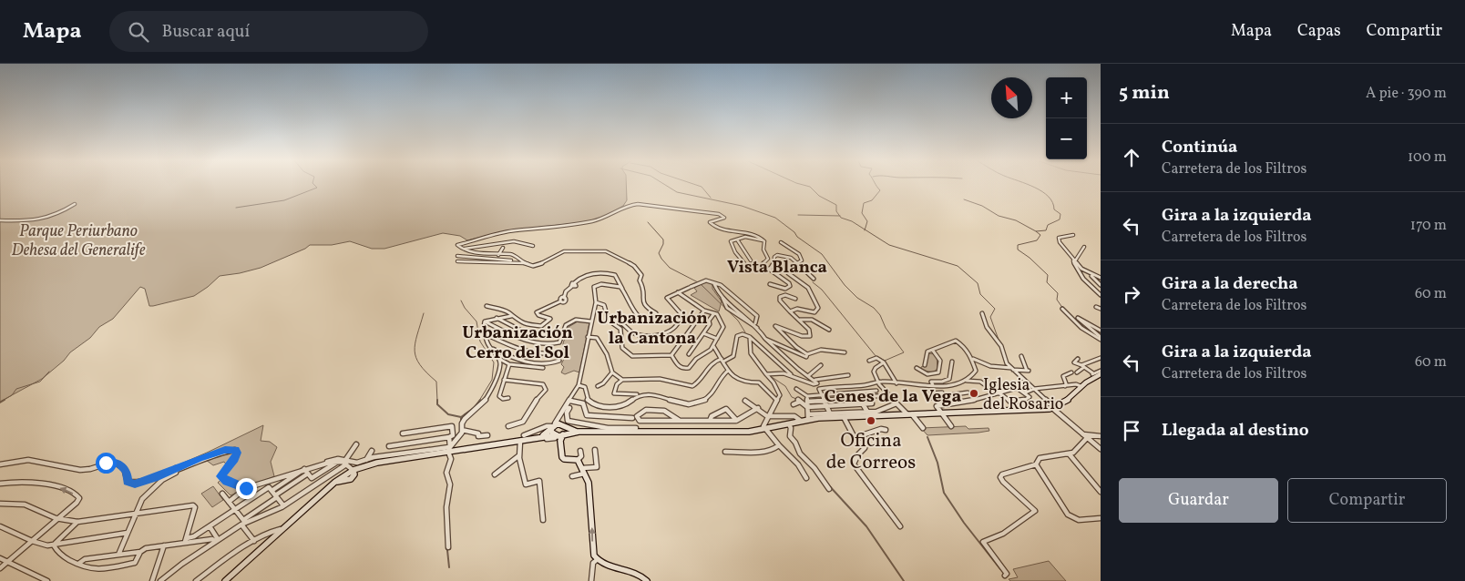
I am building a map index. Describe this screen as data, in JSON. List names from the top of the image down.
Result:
{
  "districts": [
    "Vista Blanca",
    "Urbanización la Cantona",
    "Urbanización Cerro del Sol",
    "Cenes de la Vega"
  ],
  "parks": ["Parque Periurbano Dehesa del Generalife"],
  "places": ["Iglesia del Rosario", "Oficina de Correos"],
  "north": "top left",
  "page": {
    "header": "Mapa",
    "search": "Buscar aquí",
    "nav": ["Mapa", "Capas", "Compartir"],
    "heading": ["5 min", "A pie · 390 m"],
    "map_buttons": ["+", "−"],
    "list": [
      ["Continúa", "Carretera de los Filtros", "100 m"],
      ["Gira a la izquierda", "Carretera de los Filtros", "170 m"],
      ["Gira a la derecha", "Carretera de los Filtros", "60 m"],
      ["Gira a la izquierda", "Carretera de los Filtros", "60 m"],
      "Llegada al destino"
    ],
    "buttons": ["Guardar", "Compartir"]
  }
}
